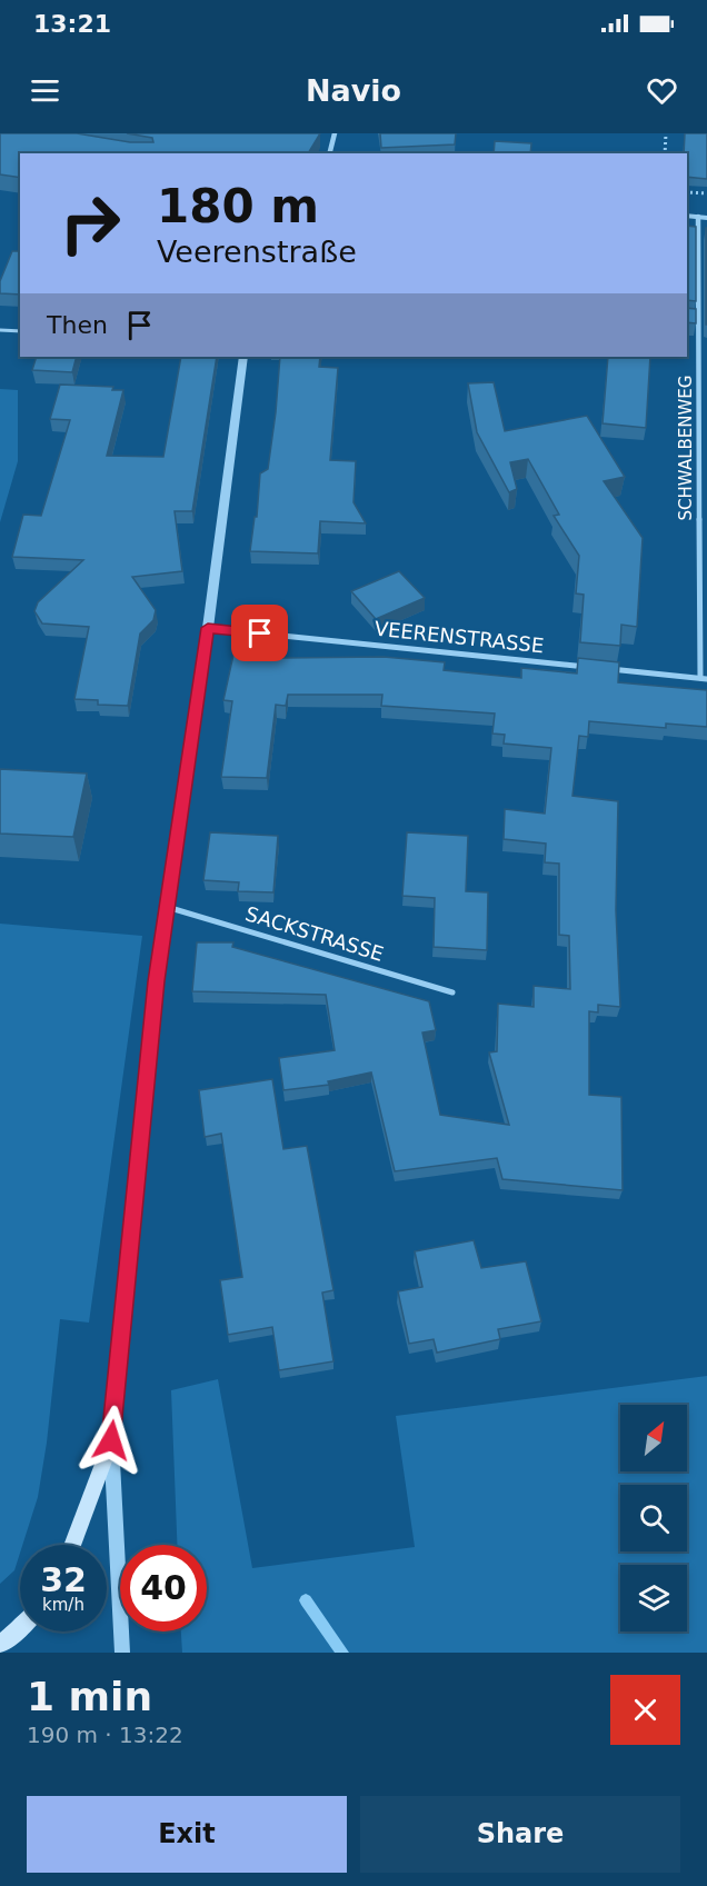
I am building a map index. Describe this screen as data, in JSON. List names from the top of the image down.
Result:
{
  "streets": {
    "street": ["SCHWALBENWEG", "VEERENSTRASSE", "SACKSTRASSE"]
  },
  "crossings": [
    ["SCHWALBENWEG", "VEERENSTRASSE"]
  ],
  "north": "top right",
  "page": {
    "status": "13:21",
    "header": "Navio",
    "turn": ["180 m", "Veerenstraße"],
    "then": "Then",
    "speed": "32 km/h",
    "limit": "40",
    "heading": ["1 min", "190 m · 13:22"],
    "buttons": ["Exit", "Share"]
  }
}
